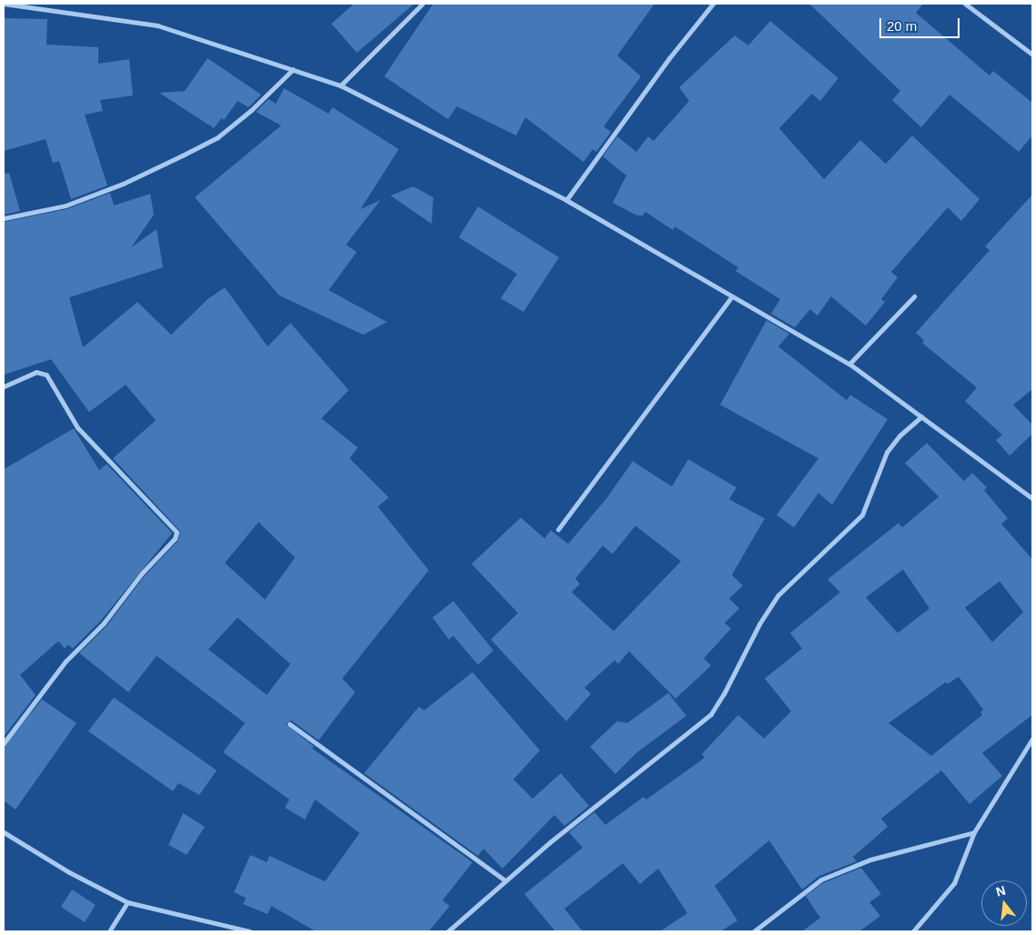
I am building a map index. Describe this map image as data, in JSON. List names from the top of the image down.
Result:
{
  "scale_bar": "20 m",
  "north": "top"
}
